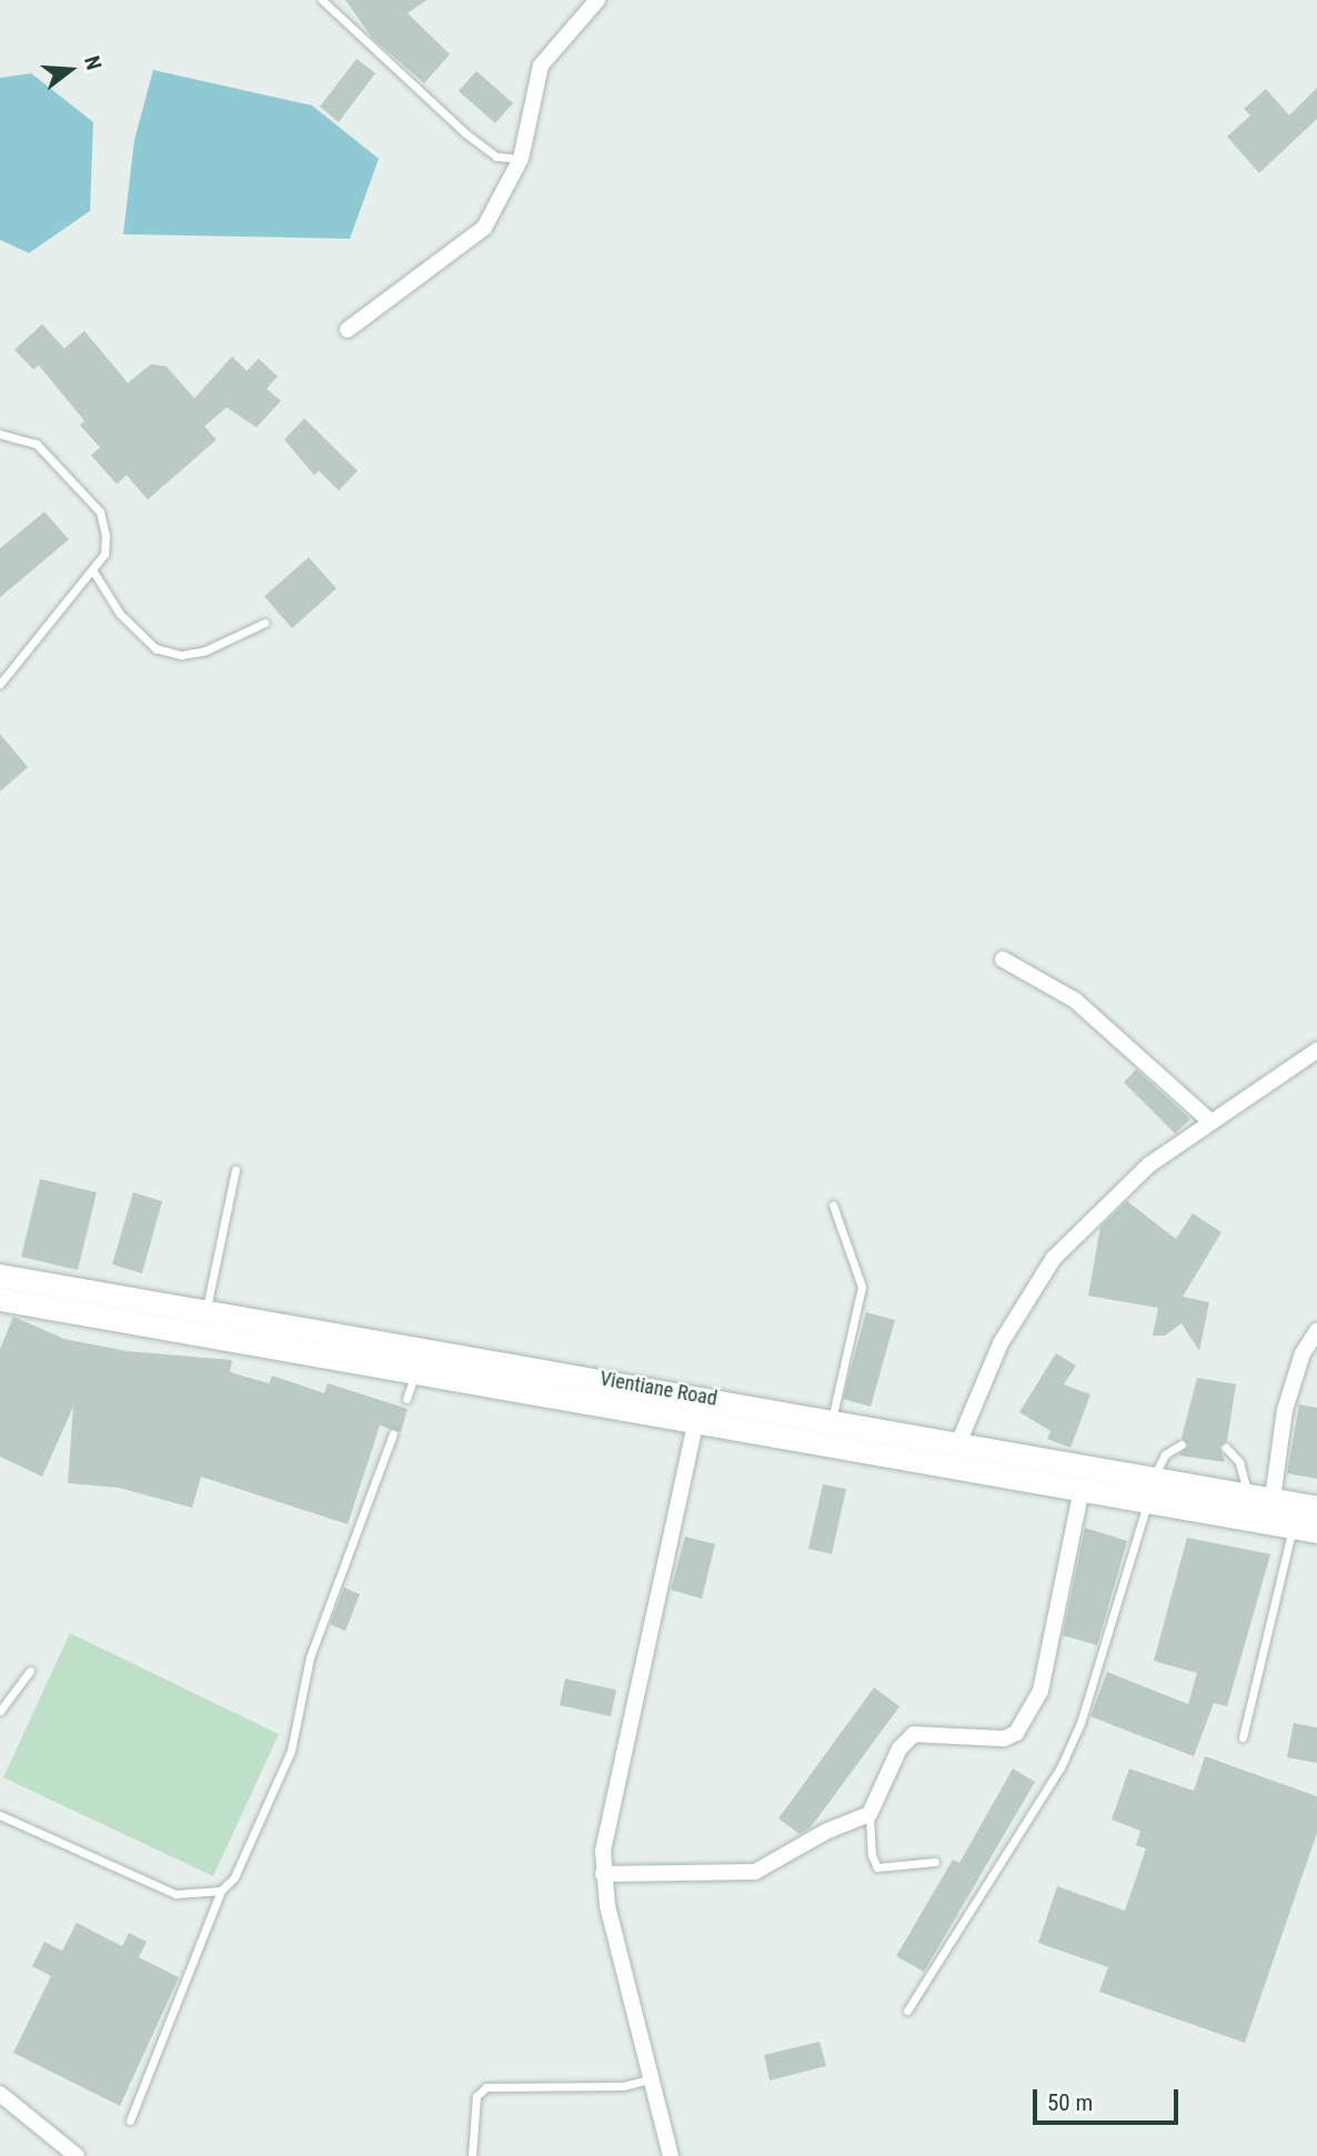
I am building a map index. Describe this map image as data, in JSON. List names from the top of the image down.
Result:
{
  "streets": {
    "main road": ["Vientiane Road"]
  },
  "scale_bar": "50 m",
  "north": "right"
}
